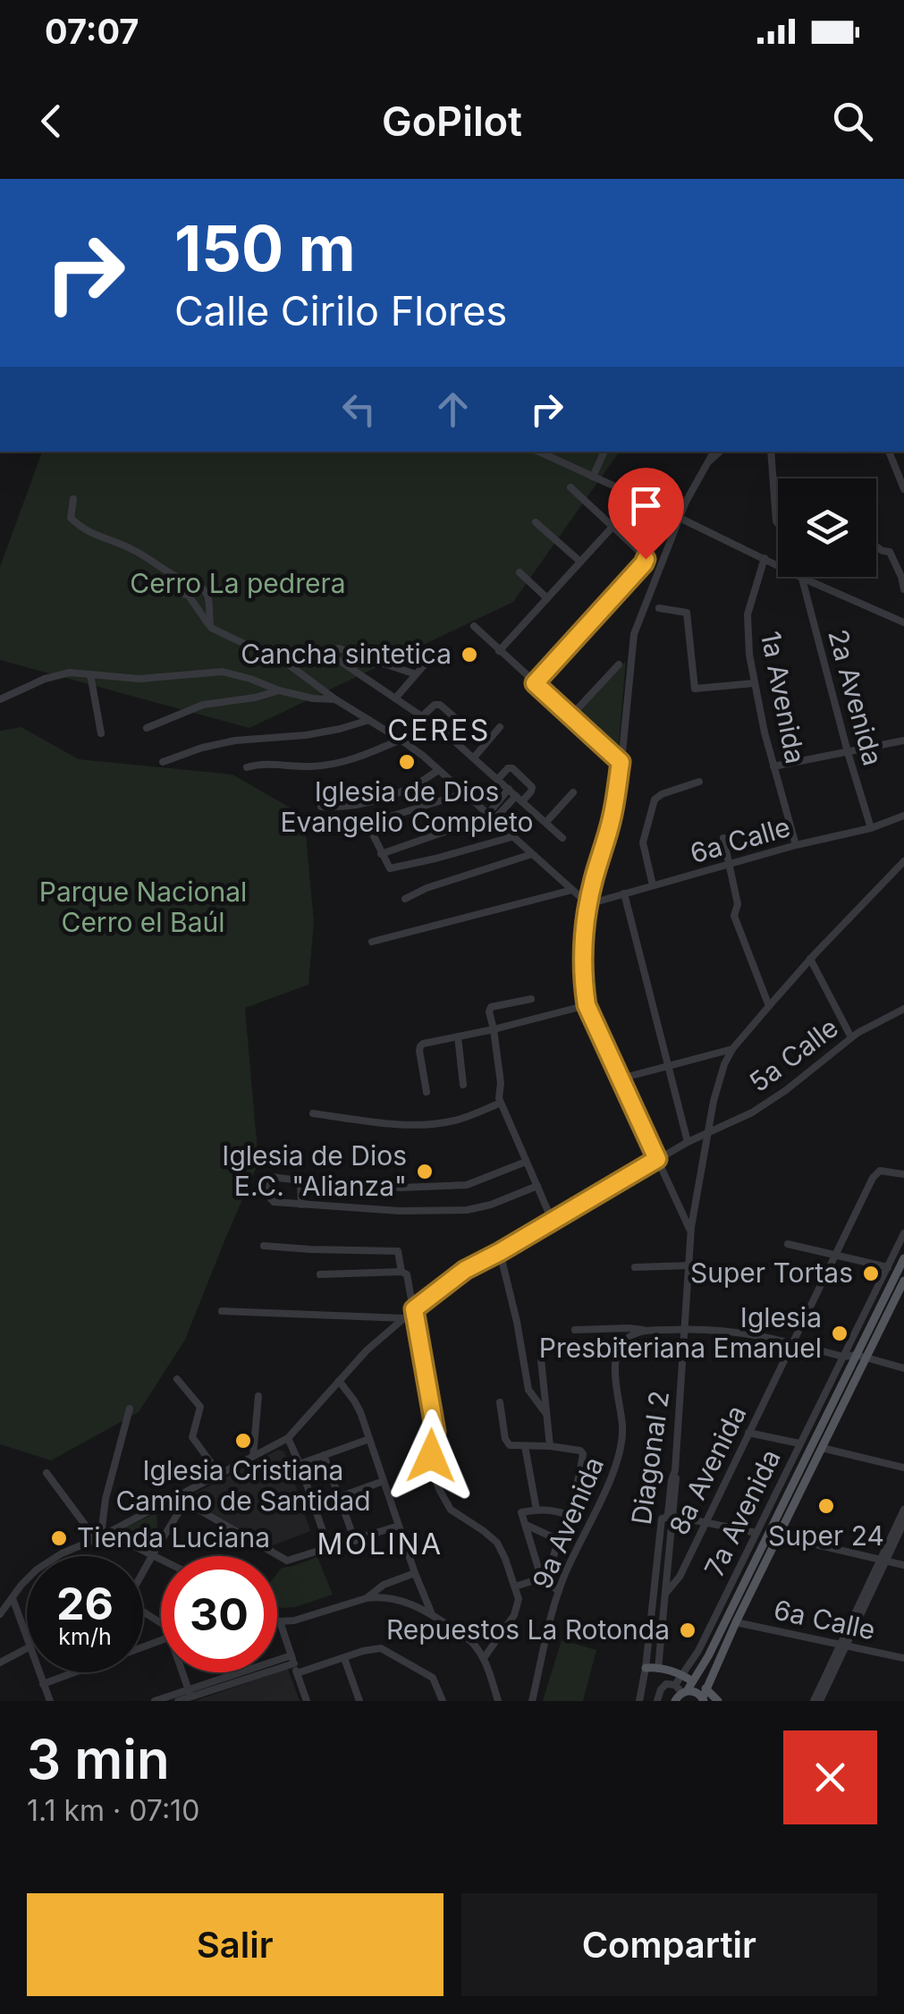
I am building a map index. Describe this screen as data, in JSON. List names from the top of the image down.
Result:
{
  "streets": {
    "street": [
      "1a Avenida",
      "2a Avenida",
      "6a Calle",
      "5a Calle",
      "Diagonal 2",
      "8a Avenida",
      "7a Avenida",
      "9a Avenida"
    ]
  },
  "crossings": [
    ["1a Avenida", "6a Calle"],
    ["2a Avenida", "6a Calle"],
    ["5a Calle", "Diagonal 2"]
  ],
  "districts": ["CERES", "MOLINA"],
  "parks": ["Cerro La pedrera", "Parque Nacional Cerro el Baúl"],
  "places": [
    "Cancha sintetica",
    "Iglesia de Dios Evangelio Completo",
    "Iglesia de Dios E.C. \"Alianza\"",
    "Super Tortas",
    "Iglesia Presbiteriana Emanuel",
    "Iglesia Cristiana Camino de Santidad",
    "Super 24",
    "Tienda Luciana",
    "Repuestos La Rotonda"
  ],
  "page": {
    "status": "07:07",
    "header": "GoPilot",
    "turn": ["150 m", "Calle Cirilo Flores"],
    "speed": "26 km/h",
    "limit": "30",
    "heading": ["3 min", "1.1 km · 07:10"],
    "buttons": ["Salir", "Compartir"]
  }
}
